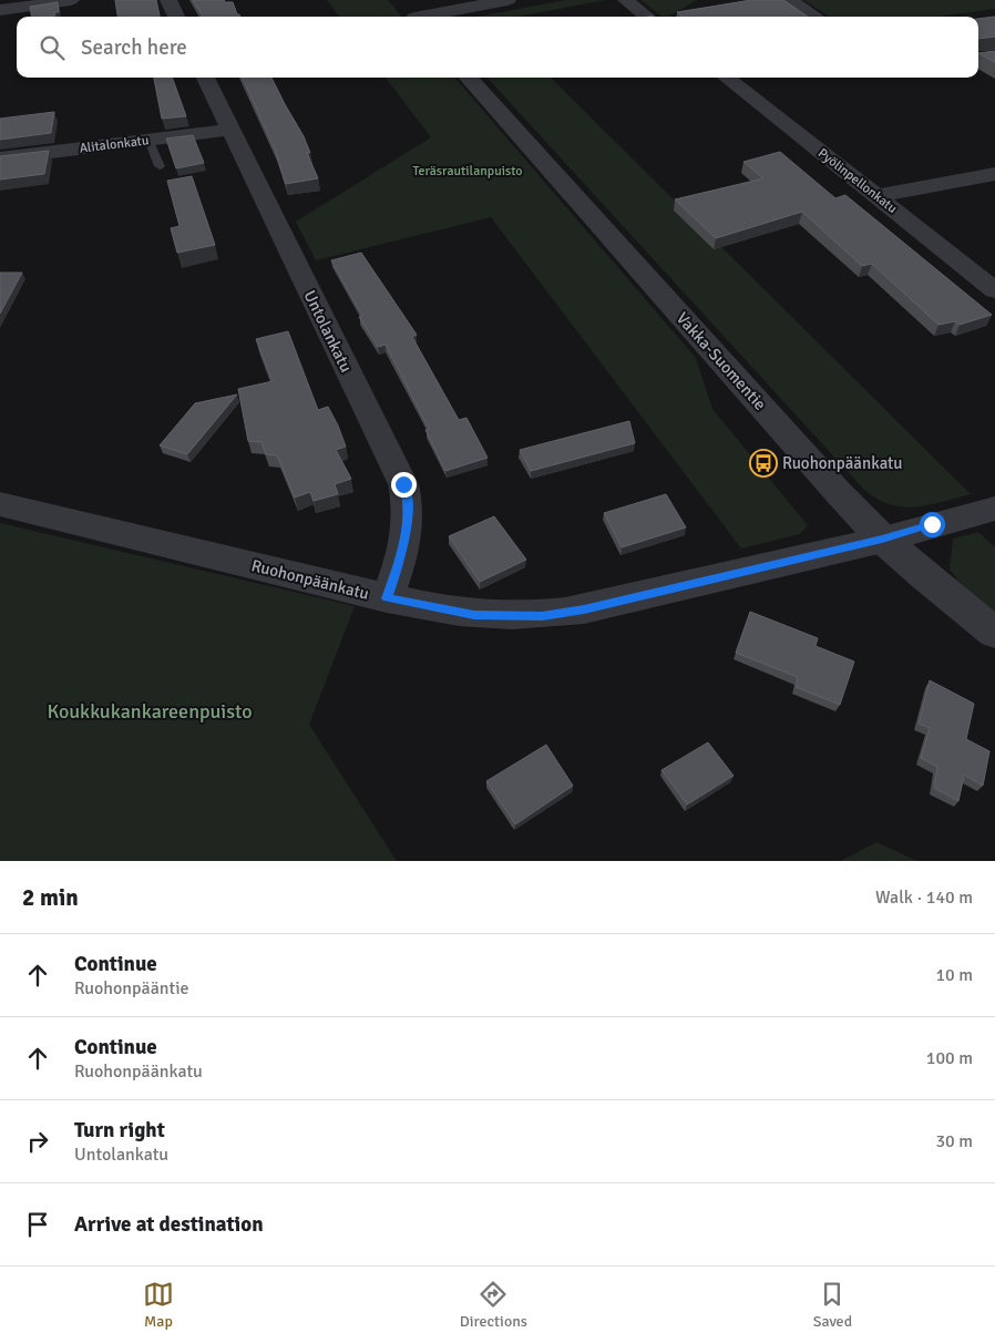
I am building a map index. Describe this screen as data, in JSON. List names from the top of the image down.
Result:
{
  "streets": {
    "street": [
      "Alitalonkatu",
      "Pyölinpellonkatu",
      "Untolankatu",
      "Vakka-Suomentie",
      "Ruohonpäänkatu"
    ]
  },
  "crossings": [
    ["Alitalonkatu", "Untolankatu"],
    ["Untolankatu", "Ruohonpäänkatu"],
    ["Vakka-Suomentie", "Ruohonpäänkatu"]
  ],
  "parks": ["Teräsrautilanpuisto", "Koukkukankareenpuisto"],
  "places": {
    "bus stop": ["Ruohonpäänkatu"]
  },
  "page": {
    "search": "Search here",
    "heading": ["2 min", "Walk · 140 m"],
    "list": [
      ["Continue", "Ruohonpääntie", "10 m"],
      ["Continue", "Ruohonpäänkatu", "100 m"],
      ["Turn right", "Untolankatu", "30 m"],
      "Arrive at destination"
    ],
    "nav": ["Map", "Directions", "Saved"]
  }
}
